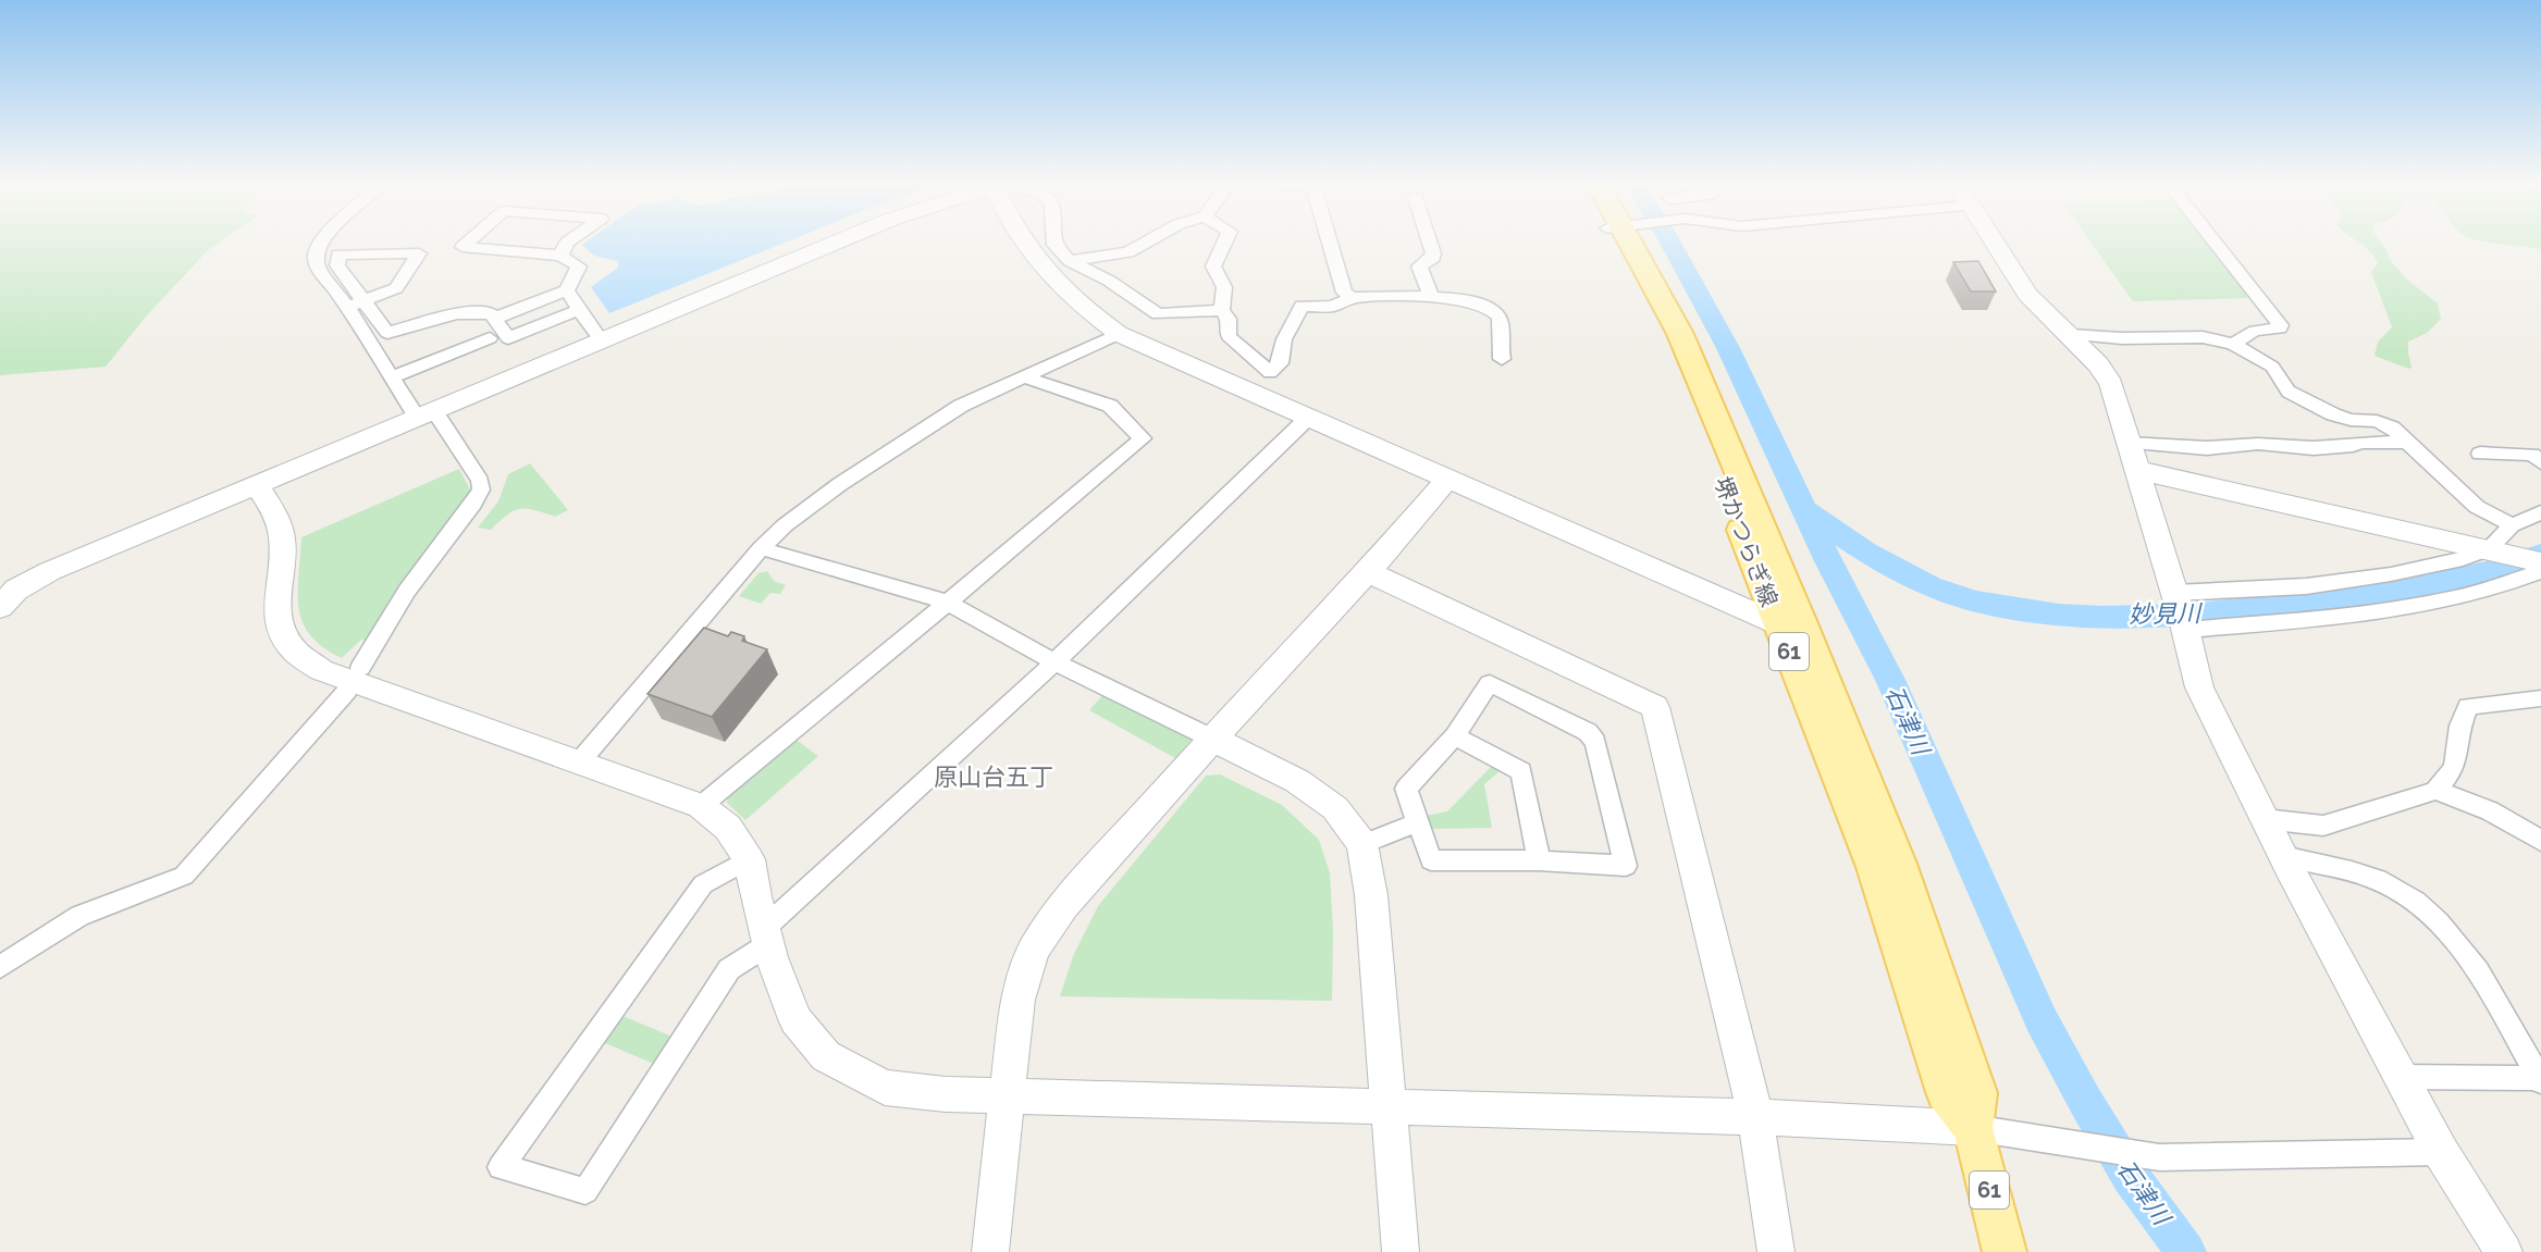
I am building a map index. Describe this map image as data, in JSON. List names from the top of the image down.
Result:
{
  "streets": {
    "main road": ["堺かつらぎ線", "61"]
  },
  "districts": ["原山台五丁"],
  "water": ["妙見川", "石津川"]
}
